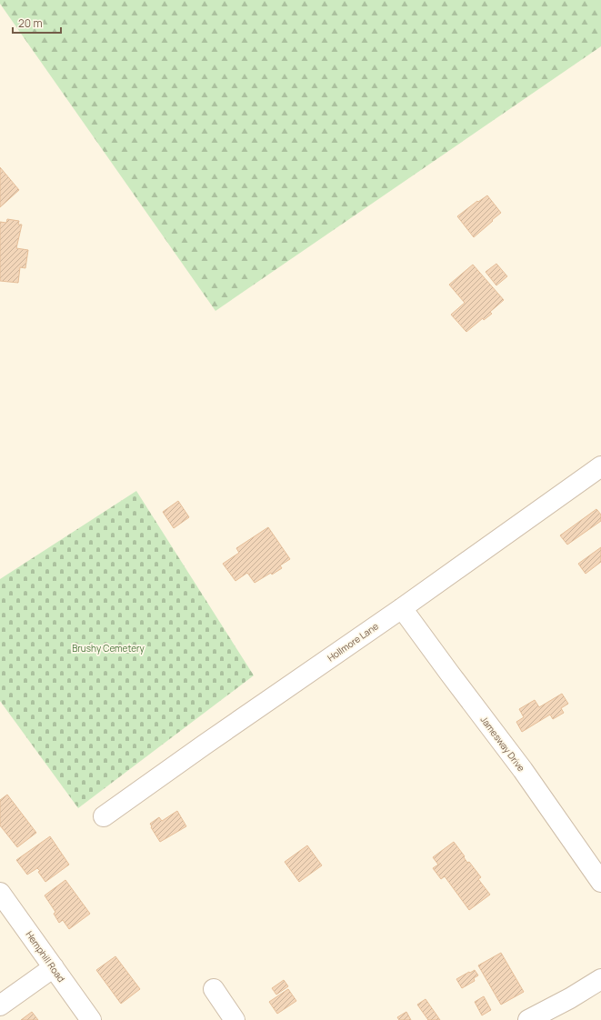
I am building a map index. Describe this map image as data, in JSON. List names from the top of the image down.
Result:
{
  "streets": {
    "street": ["Hollmore Lane", "Jamesway Drive", "Hemphill Road"]
  },
  "crossings": [
    ["Hollmore Lane", "Jamesway Drive"]
  ],
  "parks": ["Brushy Cemetery"],
  "scale_bar": "20 m"
}
